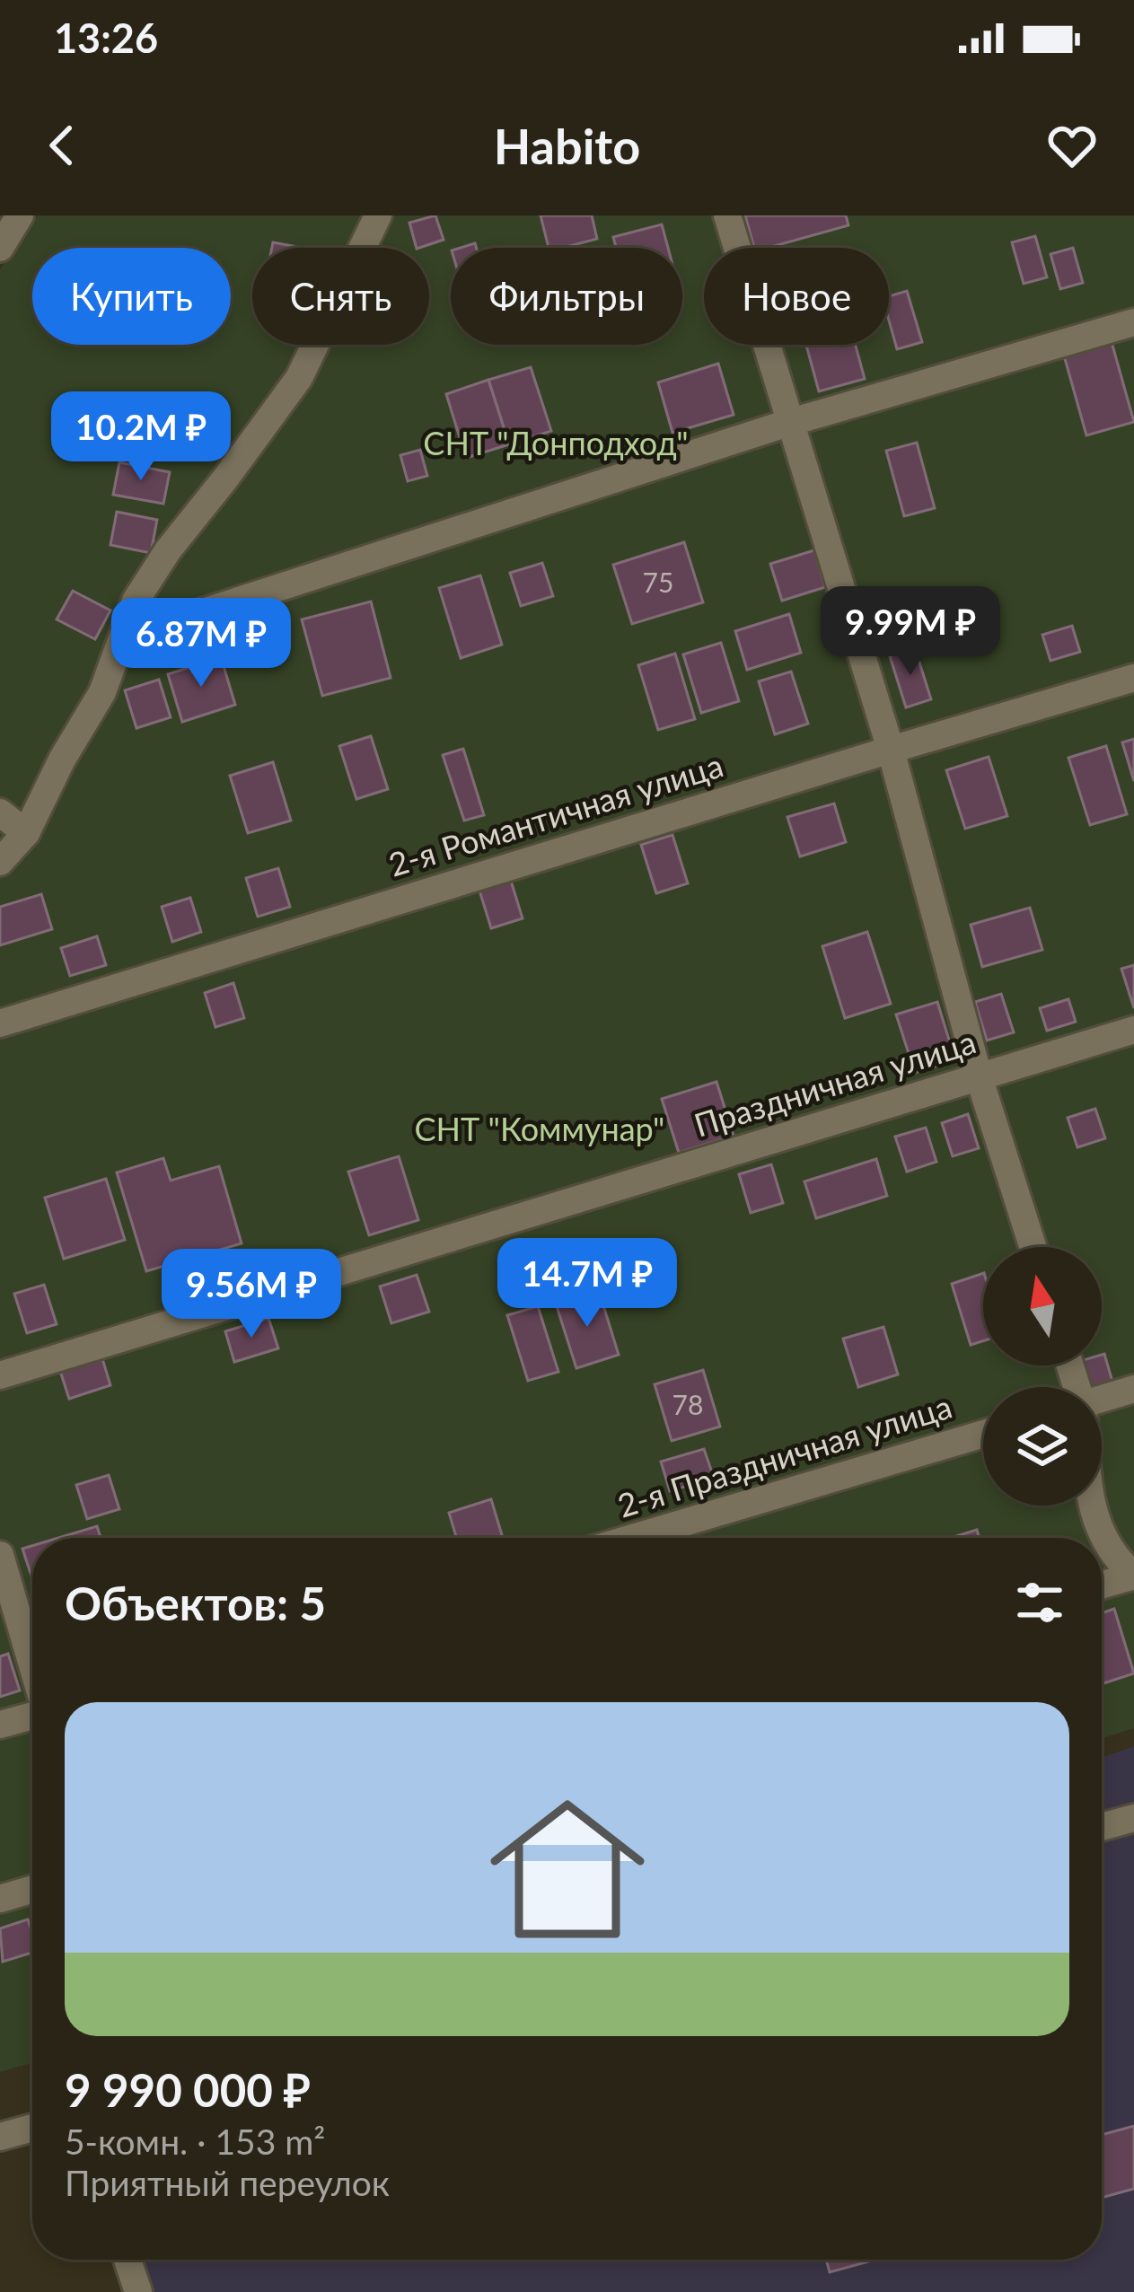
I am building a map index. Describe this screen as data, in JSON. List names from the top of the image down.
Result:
{
  "streets": {
    "street": ["2-я Романтичная улица", "Праздничная улица", "2-я Праздничная улица"]
  },
  "parks": ["СНТ \"Донподход\"", "СНТ \"Коммунар\""],
  "house_numbers": ["75", "78"],
  "north": "top",
  "page": {
    "status": "13:26",
    "header": "Habito",
    "chip": [
      "Купить",
      "Снять",
      "Фильтры",
      "Новое"
    ],
    "price": [
      "10.2M ₽",
      "9.99M ₽",
      "6.87M ₽",
      "14.7M ₽",
      "9.56M ₽"
    ],
    "heading": "Объектов: 5",
    "list": [
      {
        "name": "9 990 000 ₽",
        "note": "5-комн. · 153 m² · Приятный переулок"
      }
    ]
  }
}
